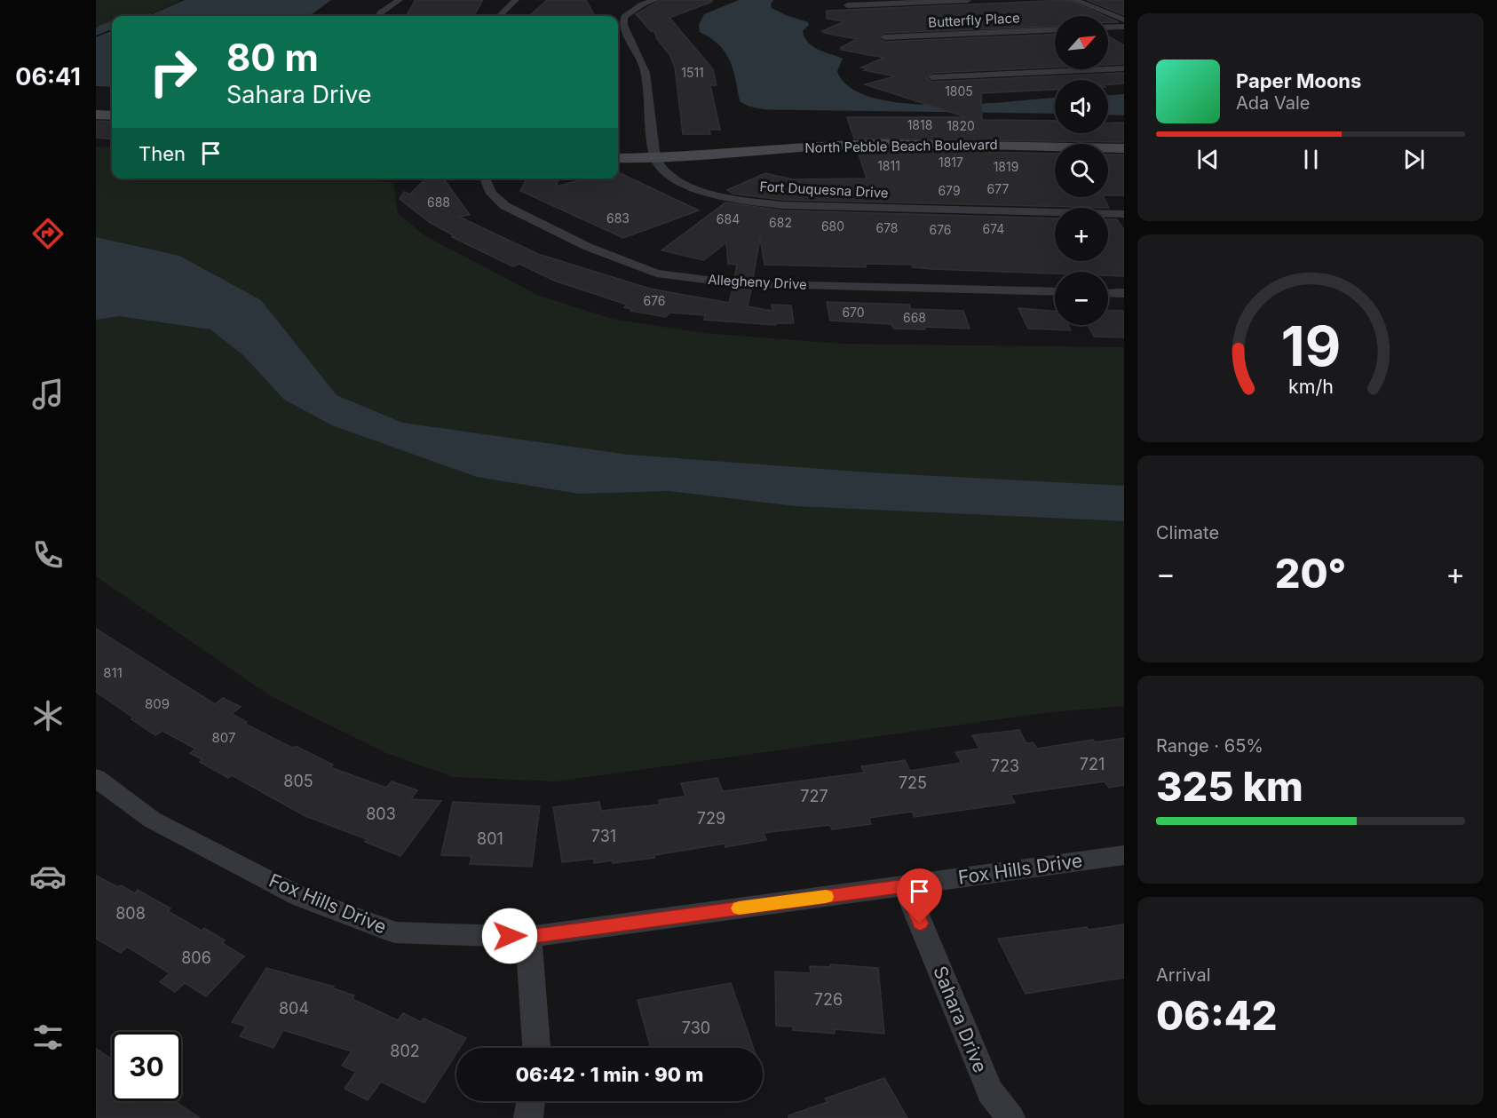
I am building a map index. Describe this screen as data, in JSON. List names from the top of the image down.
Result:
{
  "streets": {
    "street": [
      "Butterfly Place",
      "North Pebble Beach Boulevard",
      "Fort Duquesna Drive",
      "Allegheny Drive",
      "Fox Hills Drive",
      "Sahara Drive"
    ]
  },
  "crossings": [
    ["North Pebble Beach Boulevard", "Fort Duquesna Drive"],
    ["Fox Hills Drive", "Sahara Drive"]
  ],
  "house_numbers": [
    "1511",
    "1805",
    "1818",
    "1820",
    "1817",
    "1811",
    "1819",
    "677",
    "679",
    "688",
    "683",
    "684",
    "682",
    "680",
    "678",
    "674",
    "676",
    "676",
    "670",
    "668",
    "811",
    "809",
    "807",
    "721",
    "723",
    "805",
    "725",
    "727",
    "803",
    "729",
    "731",
    "801",
    "808",
    "806",
    "726",
    "804",
    "730",
    "802"
  ],
  "north": "top right",
  "page": {
    "tabs": "06:41",
    "map_buttons": ["+", "−"],
    "turn": ["80 m", "Sahara Drive"],
    "song": ["Paper Moons", "Ada Vale"],
    "then": "Then",
    "tile": [
      "Climate",
      ["Range · 65%", "325 km"],
      ["Arrival", "06:42"]
    ],
    "heat": ["−", "20°", "+"],
    "limit": "30",
    "trip": "06:42 · 1 min · 90 m",
    "gauge": ["19", "km/h"]
  }
}
